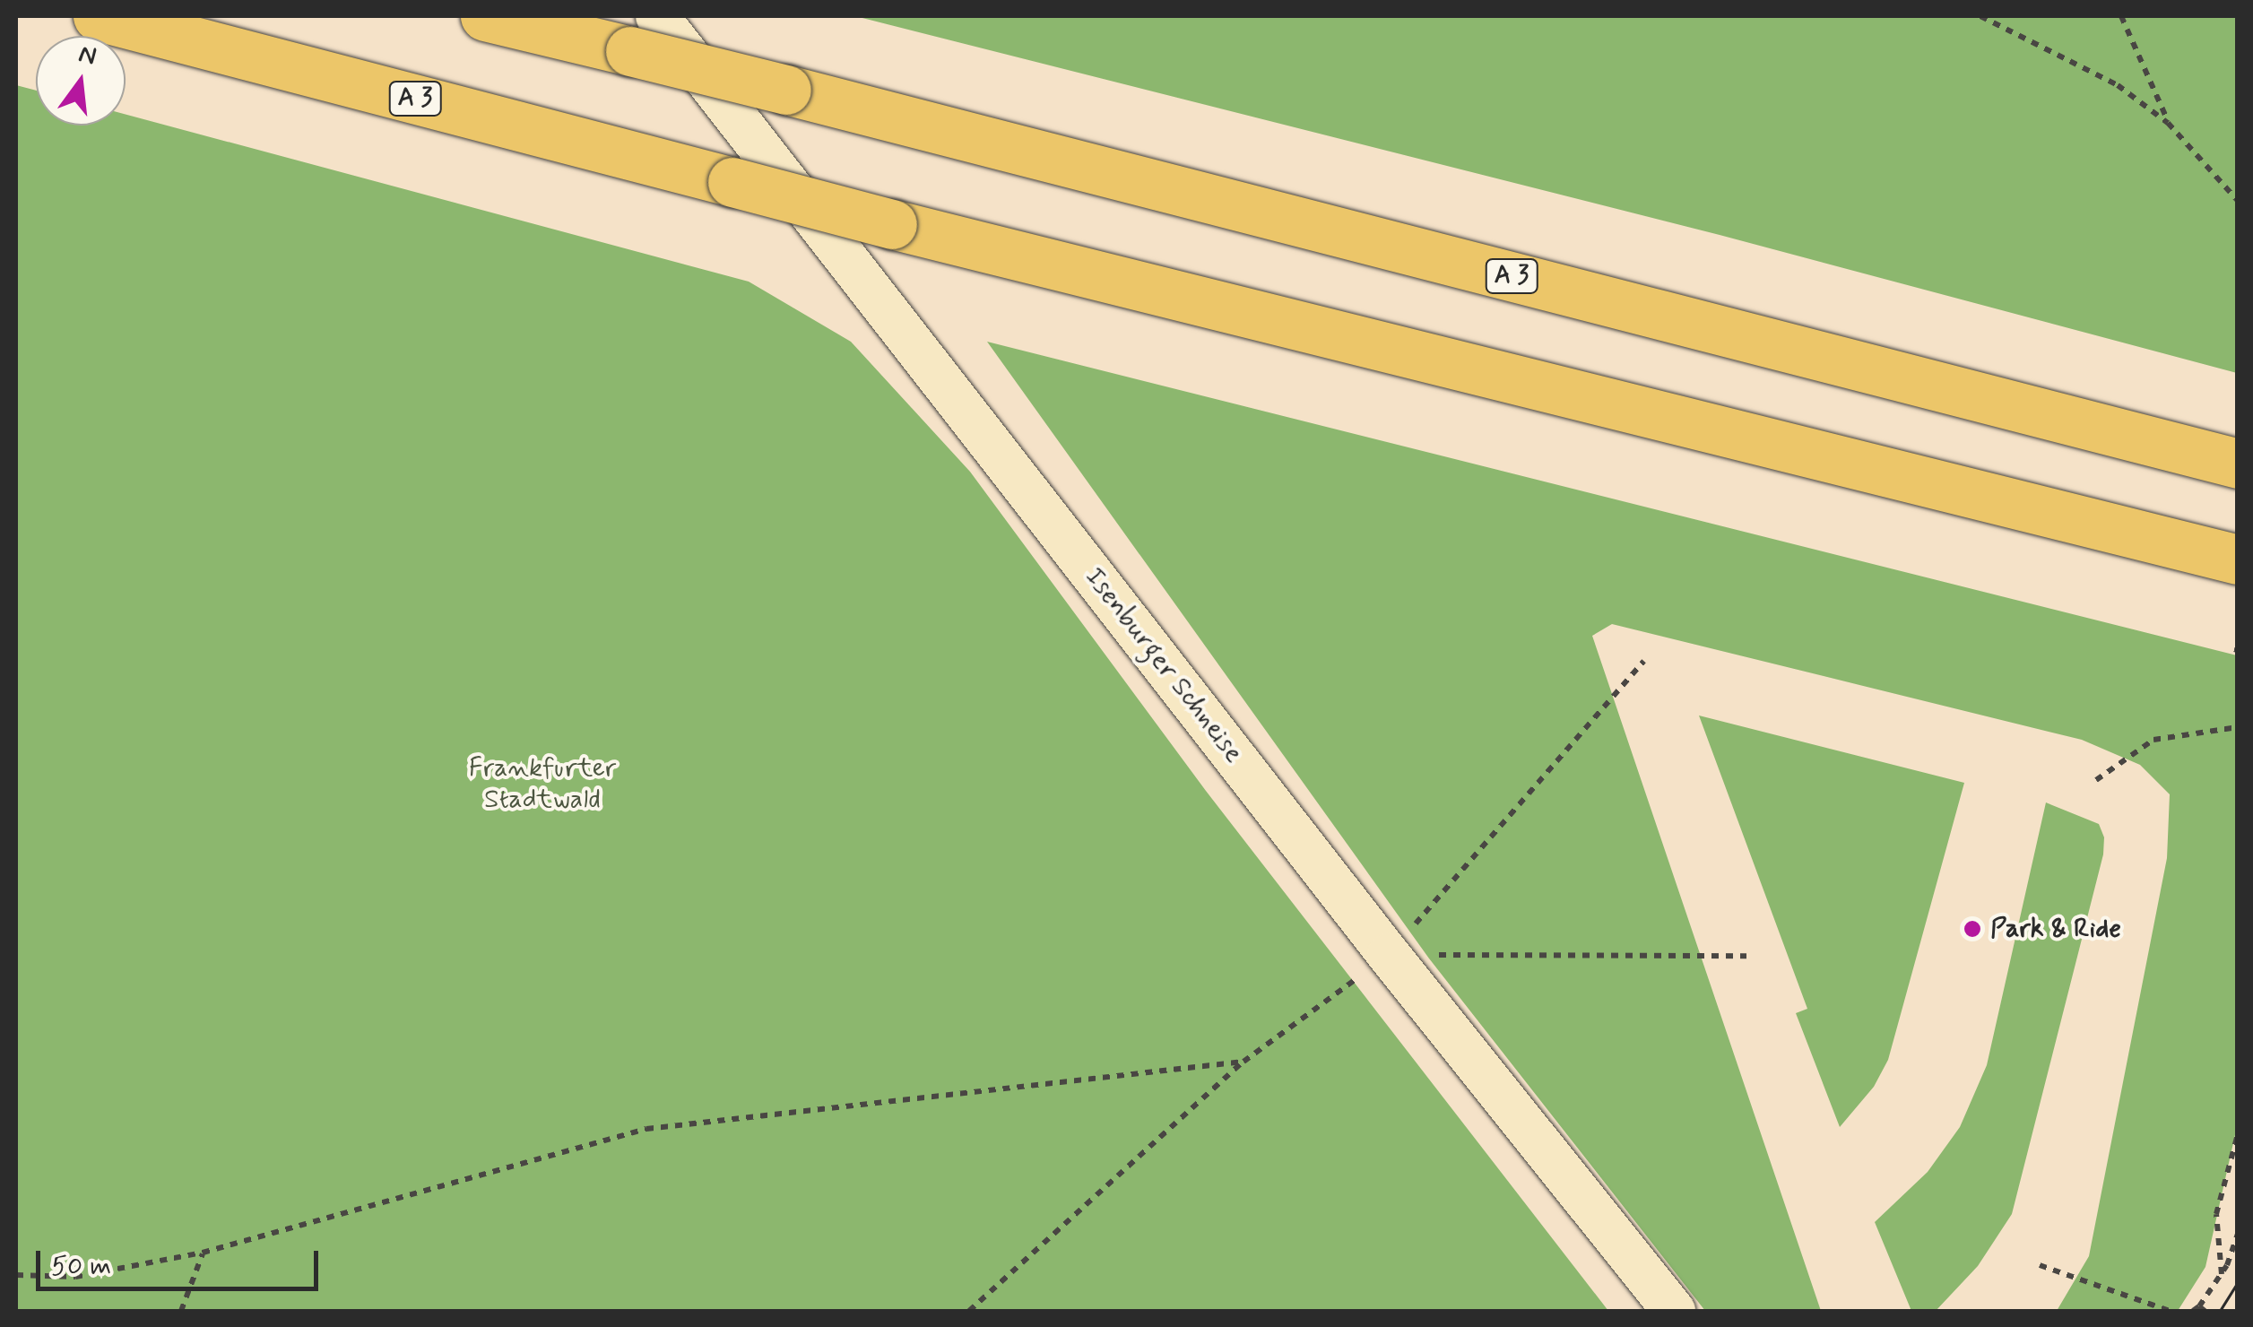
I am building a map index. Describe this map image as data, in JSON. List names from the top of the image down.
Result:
{
  "streets": {
    "highway": ["A 3"],
    "main road": ["Isenburger Schneise"]
  },
  "crossings": [
    ["A 3", "Isenburger Schneise"]
  ],
  "parks": ["Frankfurter Stadtwald"],
  "places": ["Park & Ride"],
  "scale_bar": "50 m",
  "north": "top"
}
